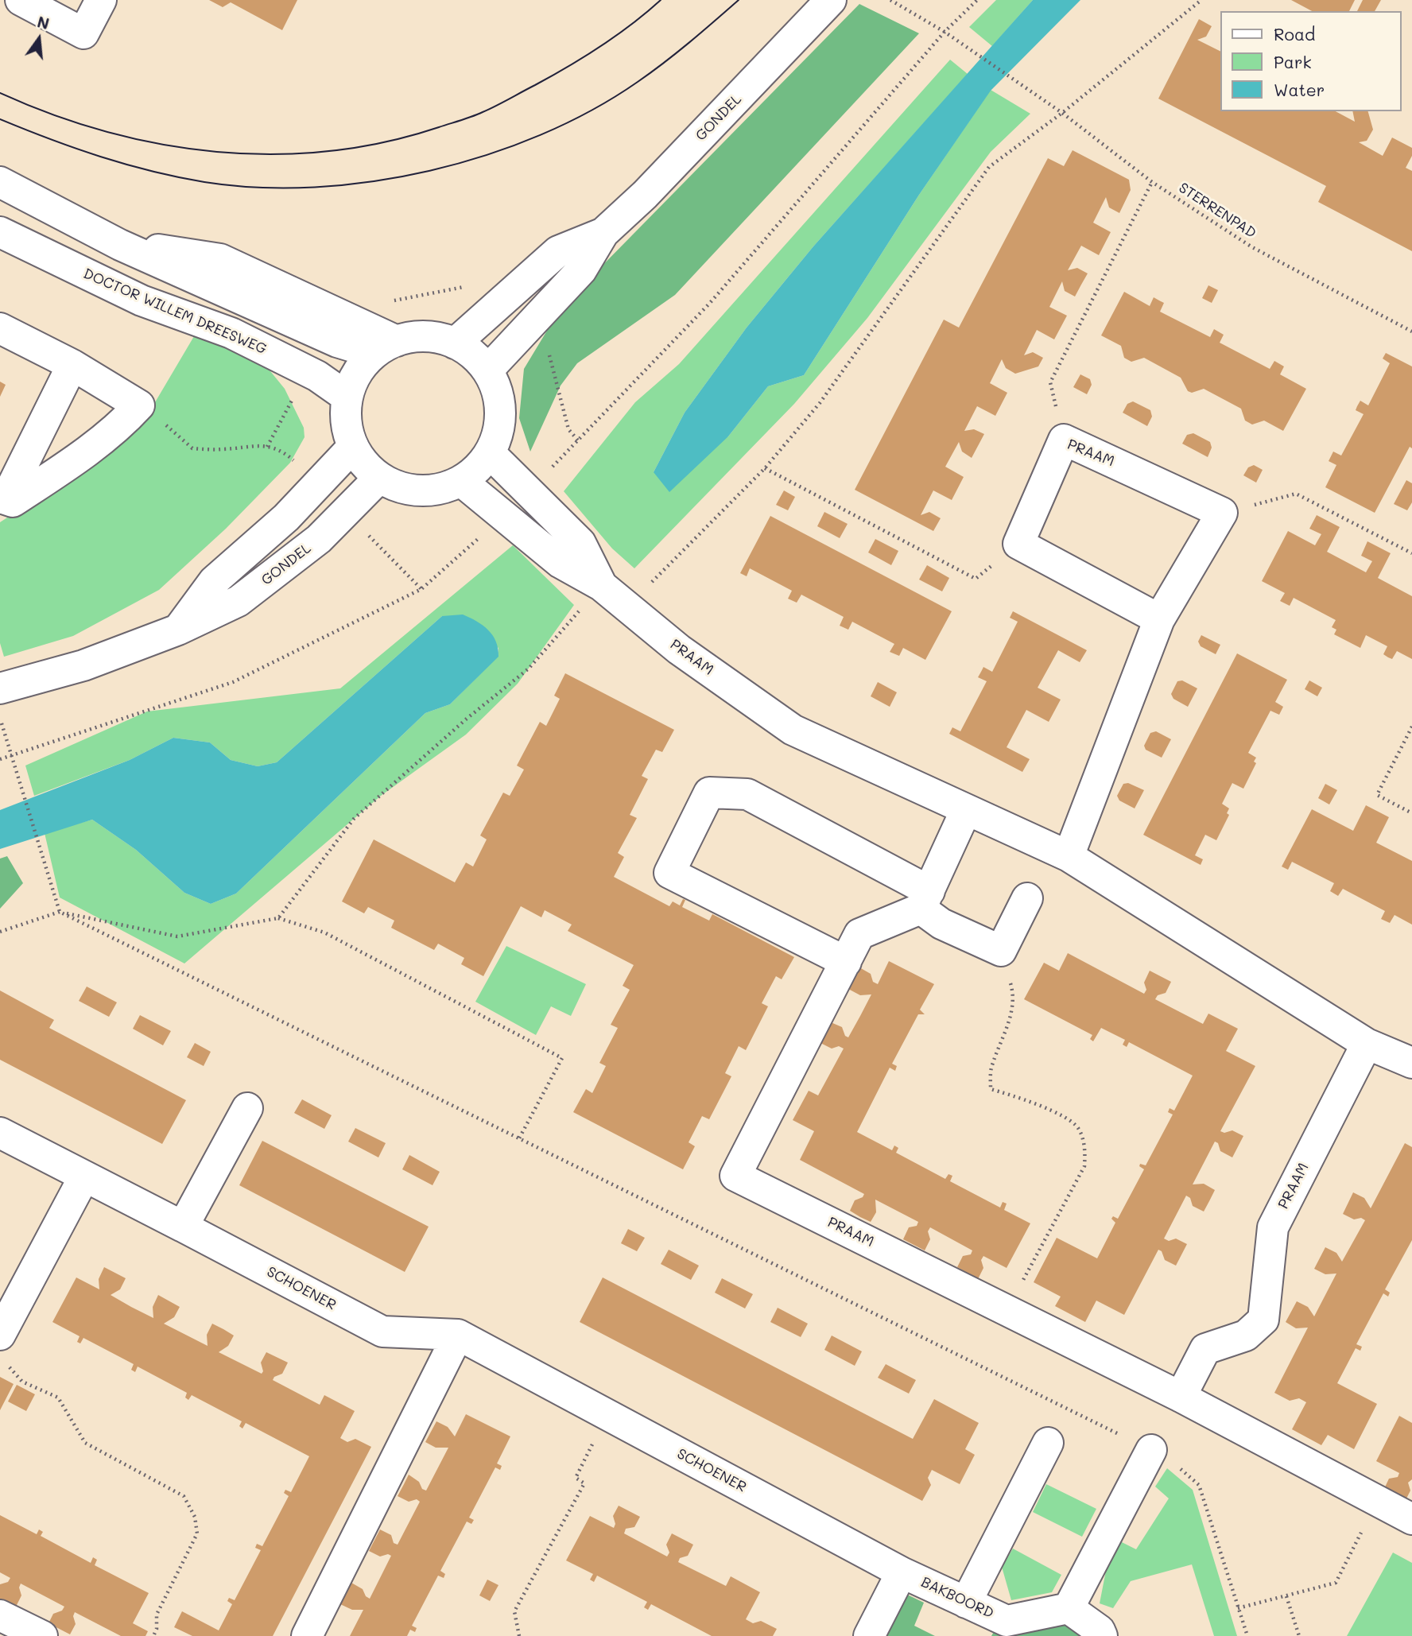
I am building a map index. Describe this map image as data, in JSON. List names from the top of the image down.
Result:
{
  "streets": {
    "street": [
      "GONDEL",
      "DOCTOR WILLEM DREESWEG",
      "PRAAM",
      "SCHOENER",
      "BAKBOORD"
    ],
    "path": ["STERRENPAD"]
  },
  "crossings": [
    ["GONDEL", "DOCTOR WILLEM DREESWEG"],
    ["GONDEL", "PRAAM"],
    ["DOCTOR WILLEM DREESWEG", "PRAAM"],
    ["SCHOENER", "BAKBOORD"]
  ],
  "legend": ["Road", "Park", "Water"],
  "north": "top"
}
